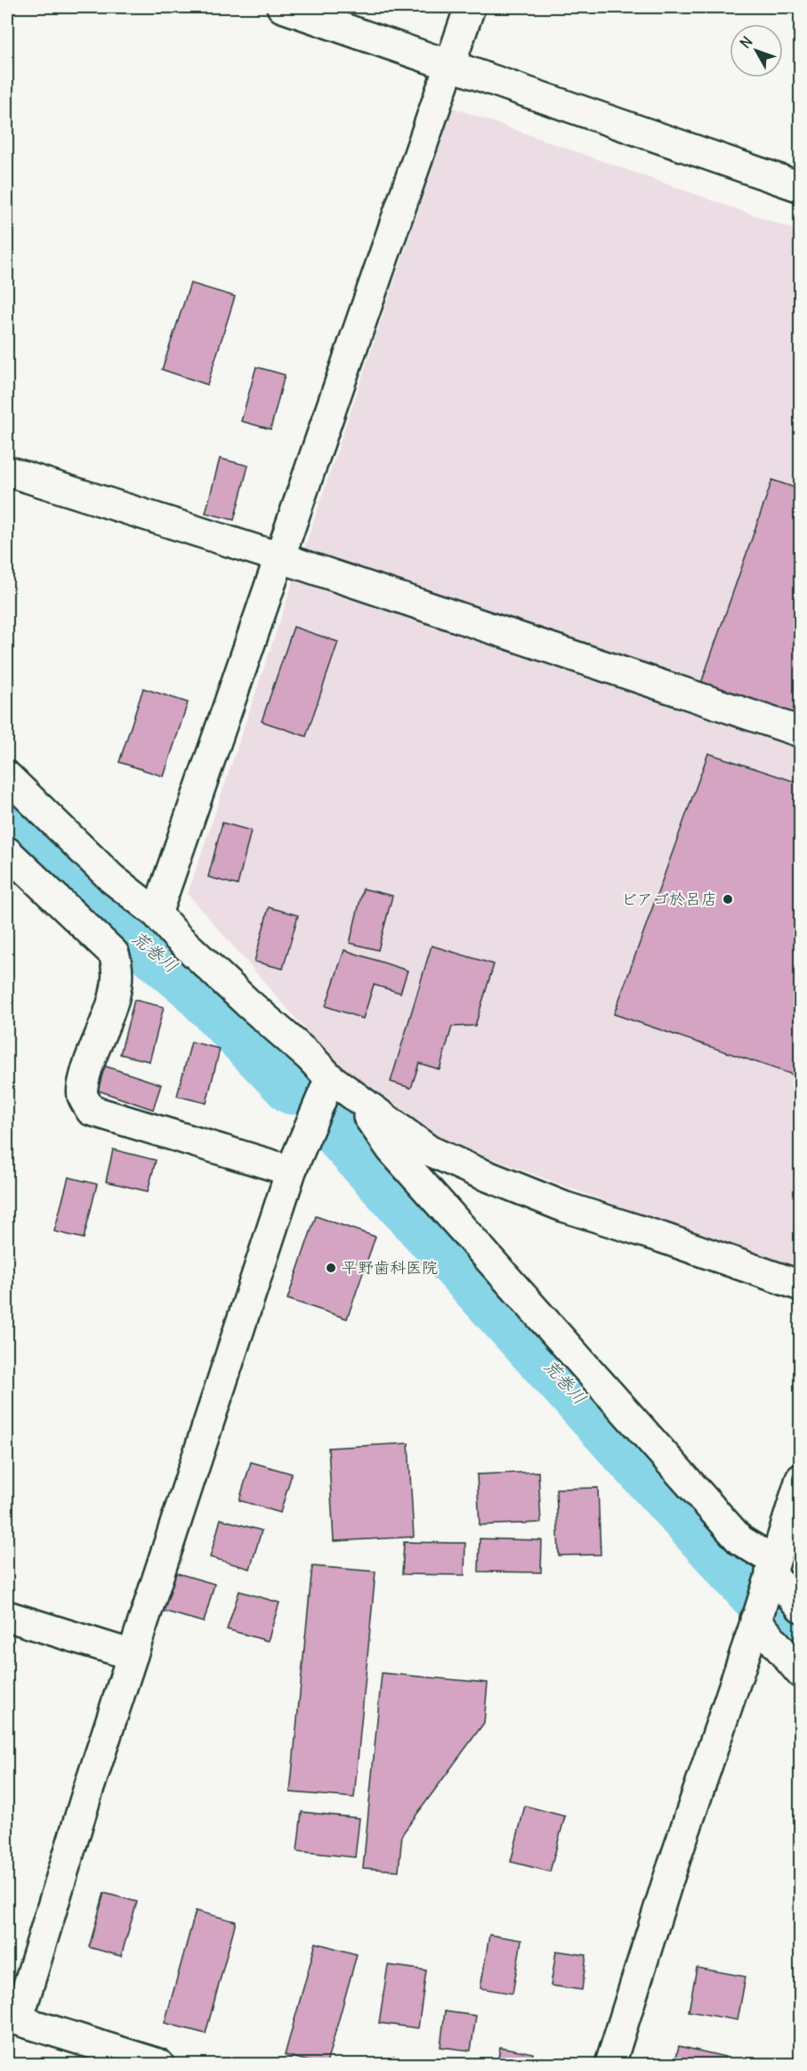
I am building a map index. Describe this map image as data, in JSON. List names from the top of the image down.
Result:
{
  "water": ["荒巻川"],
  "places": ["ビアゴ於呂店", "平野歯科医院"],
  "north": "top left"
}
